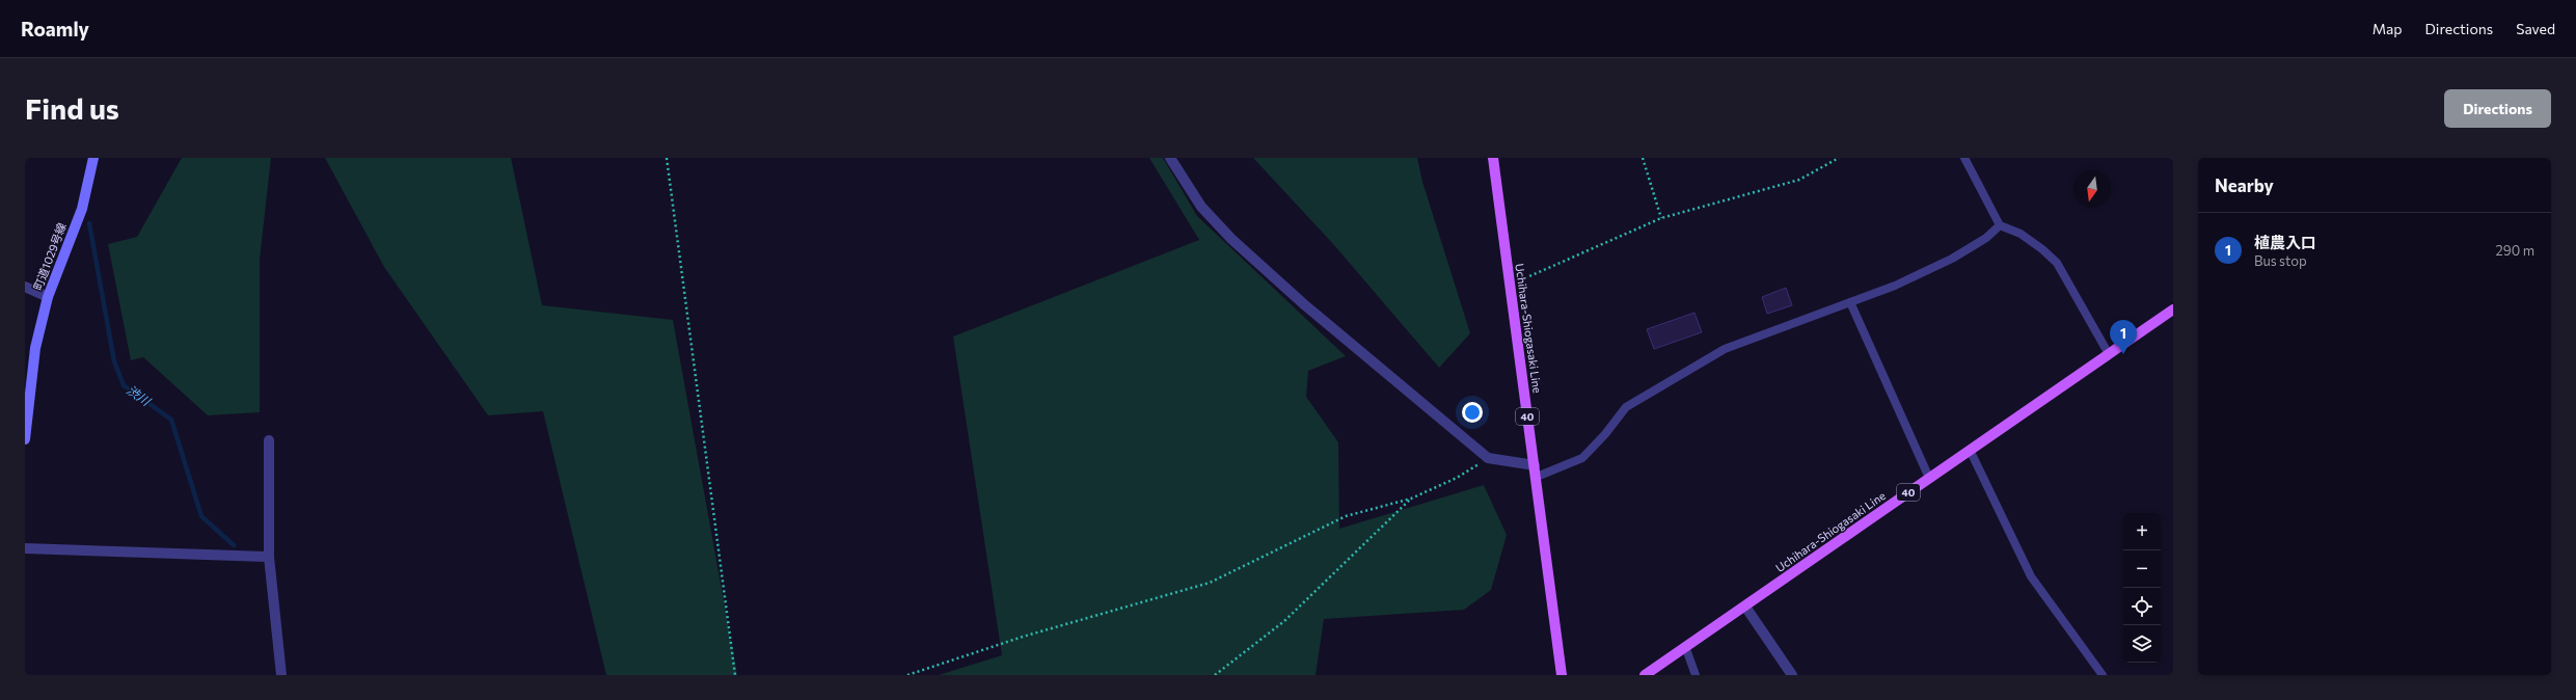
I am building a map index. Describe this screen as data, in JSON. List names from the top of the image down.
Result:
{
  "streets": {
    "main road": ["Uchihara-Shiogasaki Line", "40"],
    "street": ["町道1029号線"]
  },
  "water": ["渋川"],
  "north": "bottom",
  "page": {
    "header": "Roamly",
    "nav": ["Map", "Directions", "Saved"],
    "buttons": "Directions",
    "title": "Find us",
    "heading": "Nearby",
    "list": [
      {
        "mark": "1",
        "name": "植農入口",
        "note": "Bus stop",
        "value": "290 m"
      }
    ],
    "pins": "1",
    "map_buttons": ["+", "−"]
  }
}
